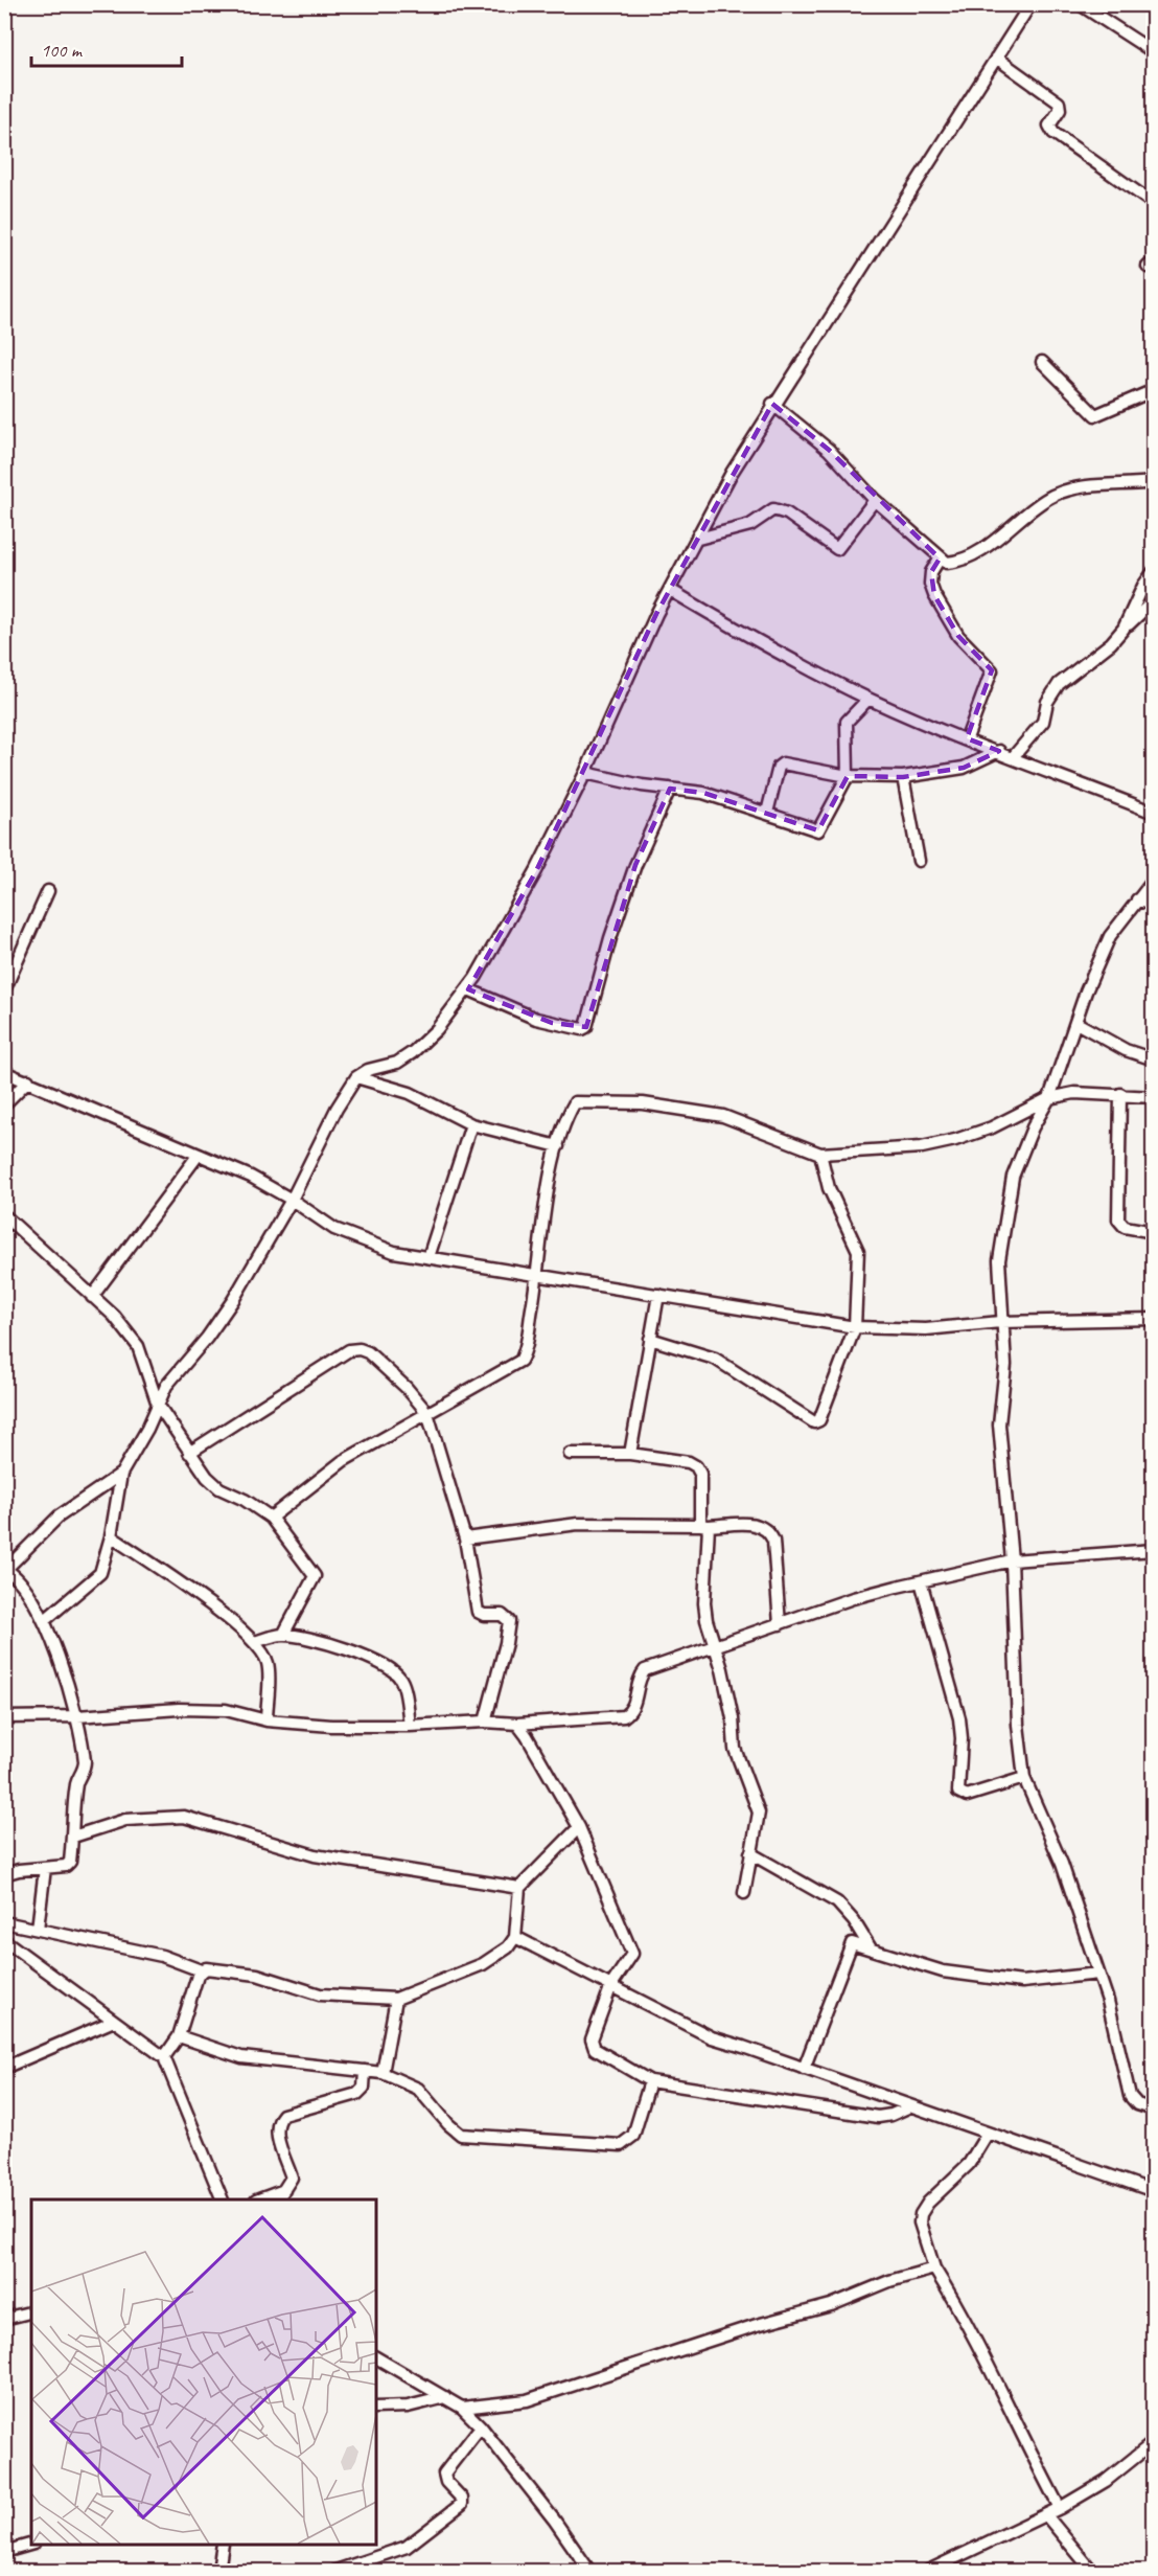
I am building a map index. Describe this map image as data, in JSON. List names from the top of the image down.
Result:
{
  "scale_bar": "100 m"
}
